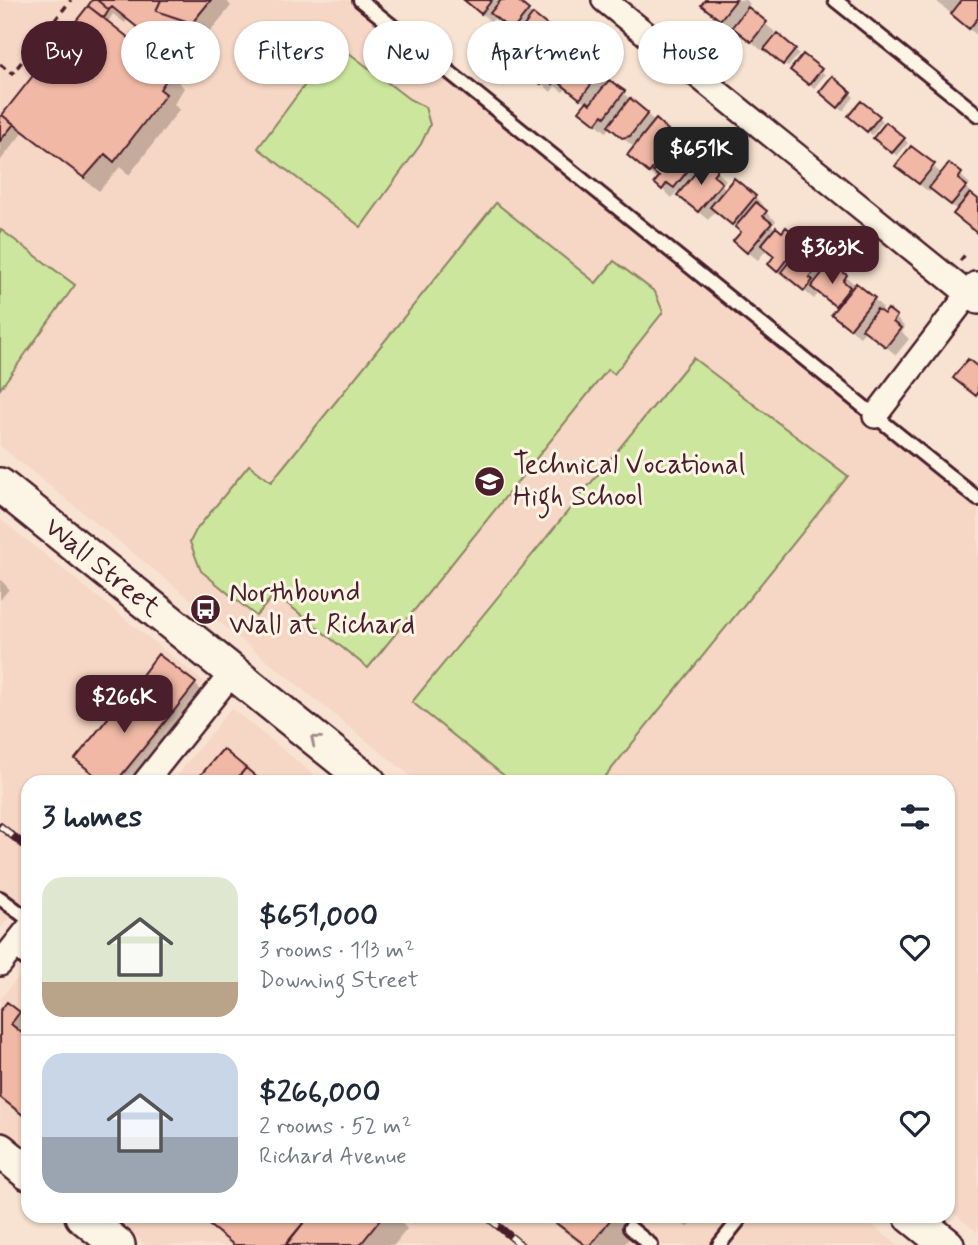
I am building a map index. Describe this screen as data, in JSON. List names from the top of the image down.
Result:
{
  "streets": {
    "main road": ["Wall Street"]
  },
  "one_way": ["Wall Street"],
  "places": {
    "school or university": ["Technical Vocational High School"],
    "bus stop": ["Northbound Wall at Richard"]
  },
  "page": {
    "chip": [
      "Buy",
      "Rent",
      "Filters",
      "New",
      "Apartment",
      "House"
    ],
    "price": ["$651K", "$363K", "$266K"],
    "heading": "3 homes",
    "list": [
      {
        "name": "$651,000",
        "note": "3 rooms · 113 m² · Downing Street"
      },
      {
        "name": "$266,000",
        "note": "2 rooms · 52 m² · Richard Avenue"
      }
    ]
  }
}
